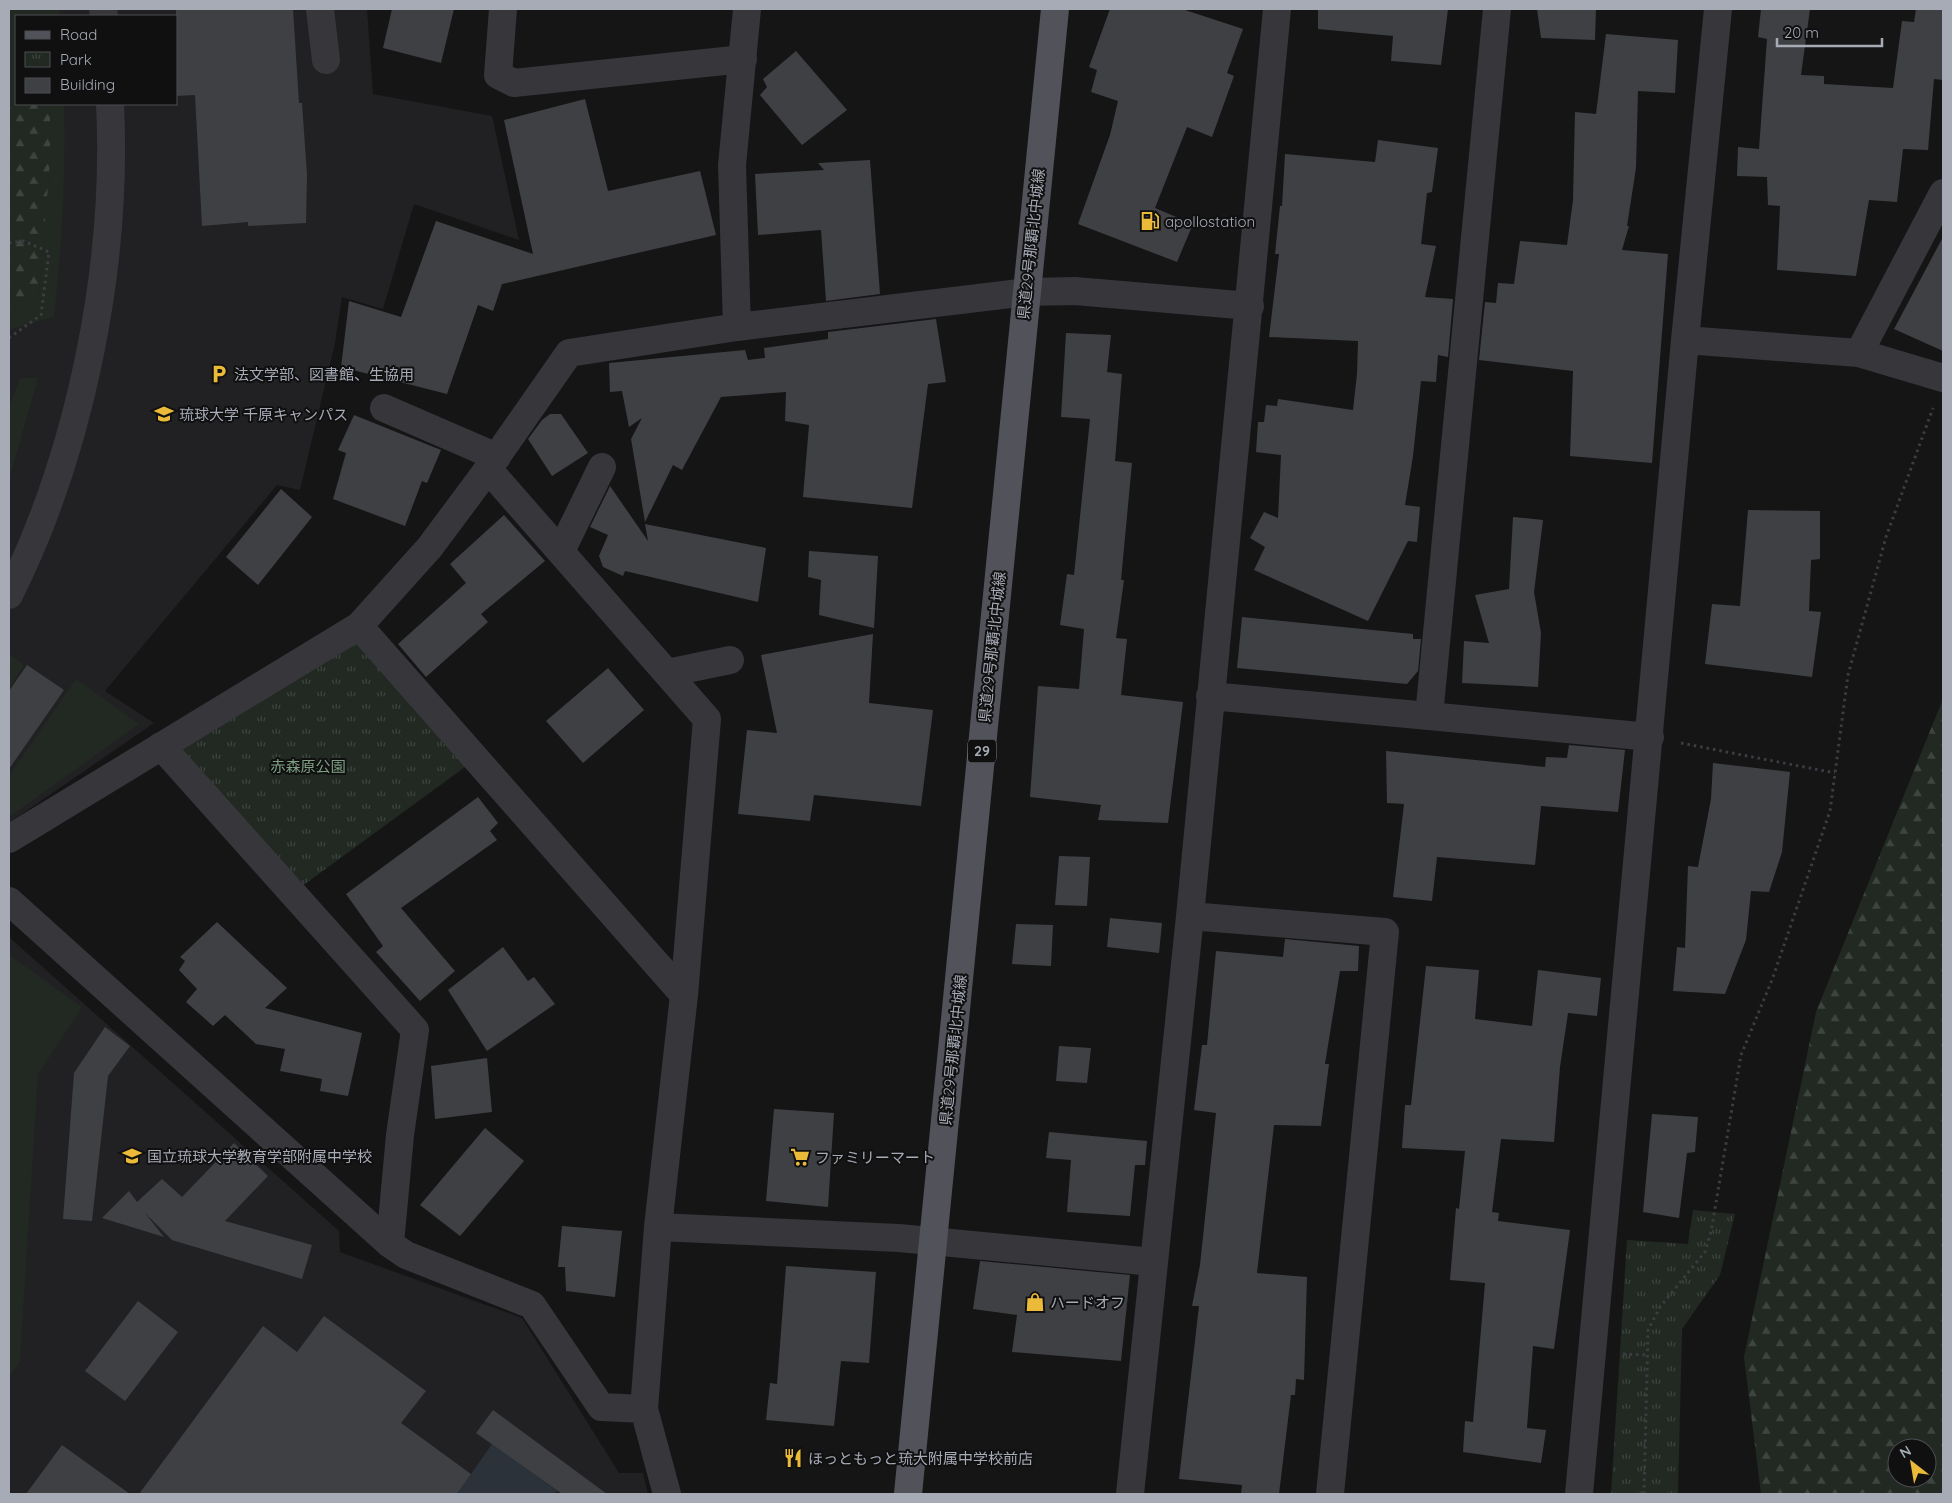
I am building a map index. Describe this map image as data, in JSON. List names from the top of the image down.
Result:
{
  "streets": {
    "main road": ["県道29号那覇北中城線", "29"]
  },
  "parks": ["赤森原公園"],
  "places": {
    "fuel station": ["apollostation"],
    "parking": ["法文学部、図書館、生協用"],
    "school or university": ["琉球大学 千原キャンパス", "国立琉球大学教育学部附属中学校"],
    "supermarket": ["ファミリーマート"],
    "shop": ["ハードオフ"],
    "restaurant": ["ほっともっと琉大附属中学校前店"]
  },
  "legend": ["Road", "Park", "Building"],
  "scale_bar": "20 m",
  "north": "top left"
}
